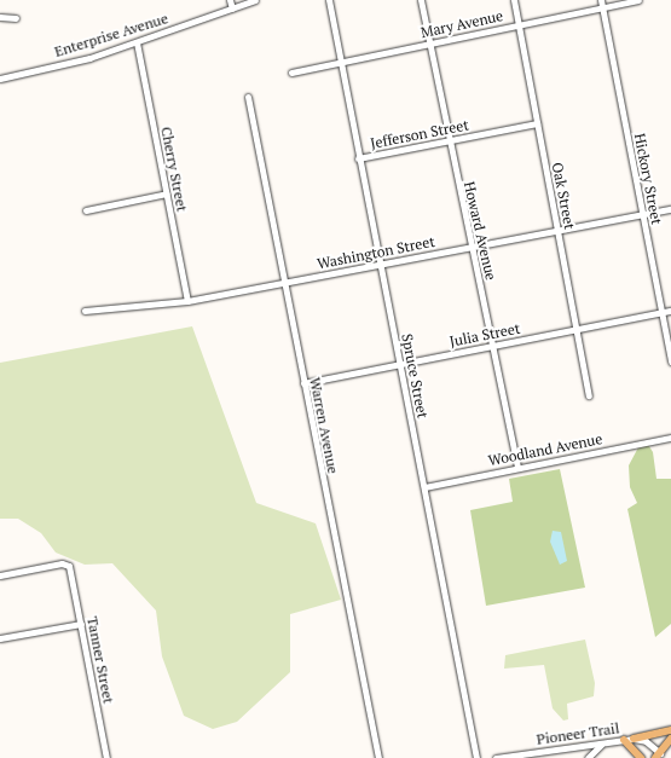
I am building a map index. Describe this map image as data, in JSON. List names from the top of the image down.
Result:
{
  "streets": {
    "street": [
      "Mary Avenue",
      "Enterprise Avenue",
      "Jefferson Street",
      "Cherry Street",
      "Hickory Street",
      "Oak Street",
      "Howard Avenue",
      "Washington Street",
      "Julia Street",
      "Spruce Street",
      "Warren Avenue",
      "Woodland Avenue",
      "Tanner Street",
      "Pioneer Trail"
    ]
  },
  "crossings": [
    ["Mary Avenue", "Hickory Street"],
    ["Mary Avenue", "Oak Street"],
    ["Mary Avenue", "Howard Avenue"],
    ["Mary Avenue", "Spruce Street"],
    ["Enterprise Avenue", "Cherry Street"],
    ["Jefferson Street", "Oak Street"],
    ["Jefferson Street", "Howard Avenue"],
    ["Jefferson Street", "Spruce Street"],
    ["Cherry Street", "Washington Street"],
    ["Hickory Street", "Washington Street"],
    ["Hickory Street", "Julia Street"],
    ["Oak Street", "Washington Street"],
    ["Oak Street", "Julia Street"],
    ["Howard Avenue", "Washington Street"],
    ["Howard Avenue", "Julia Street"],
    ["Howard Avenue", "Woodland Avenue"],
    ["Washington Street", "Spruce Street"],
    ["Washington Street", "Warren Avenue"],
    ["Julia Street", "Spruce Street"],
    ["Julia Street", "Warren Avenue"],
    ["Spruce Street", "Woodland Avenue"]
  ]
}
